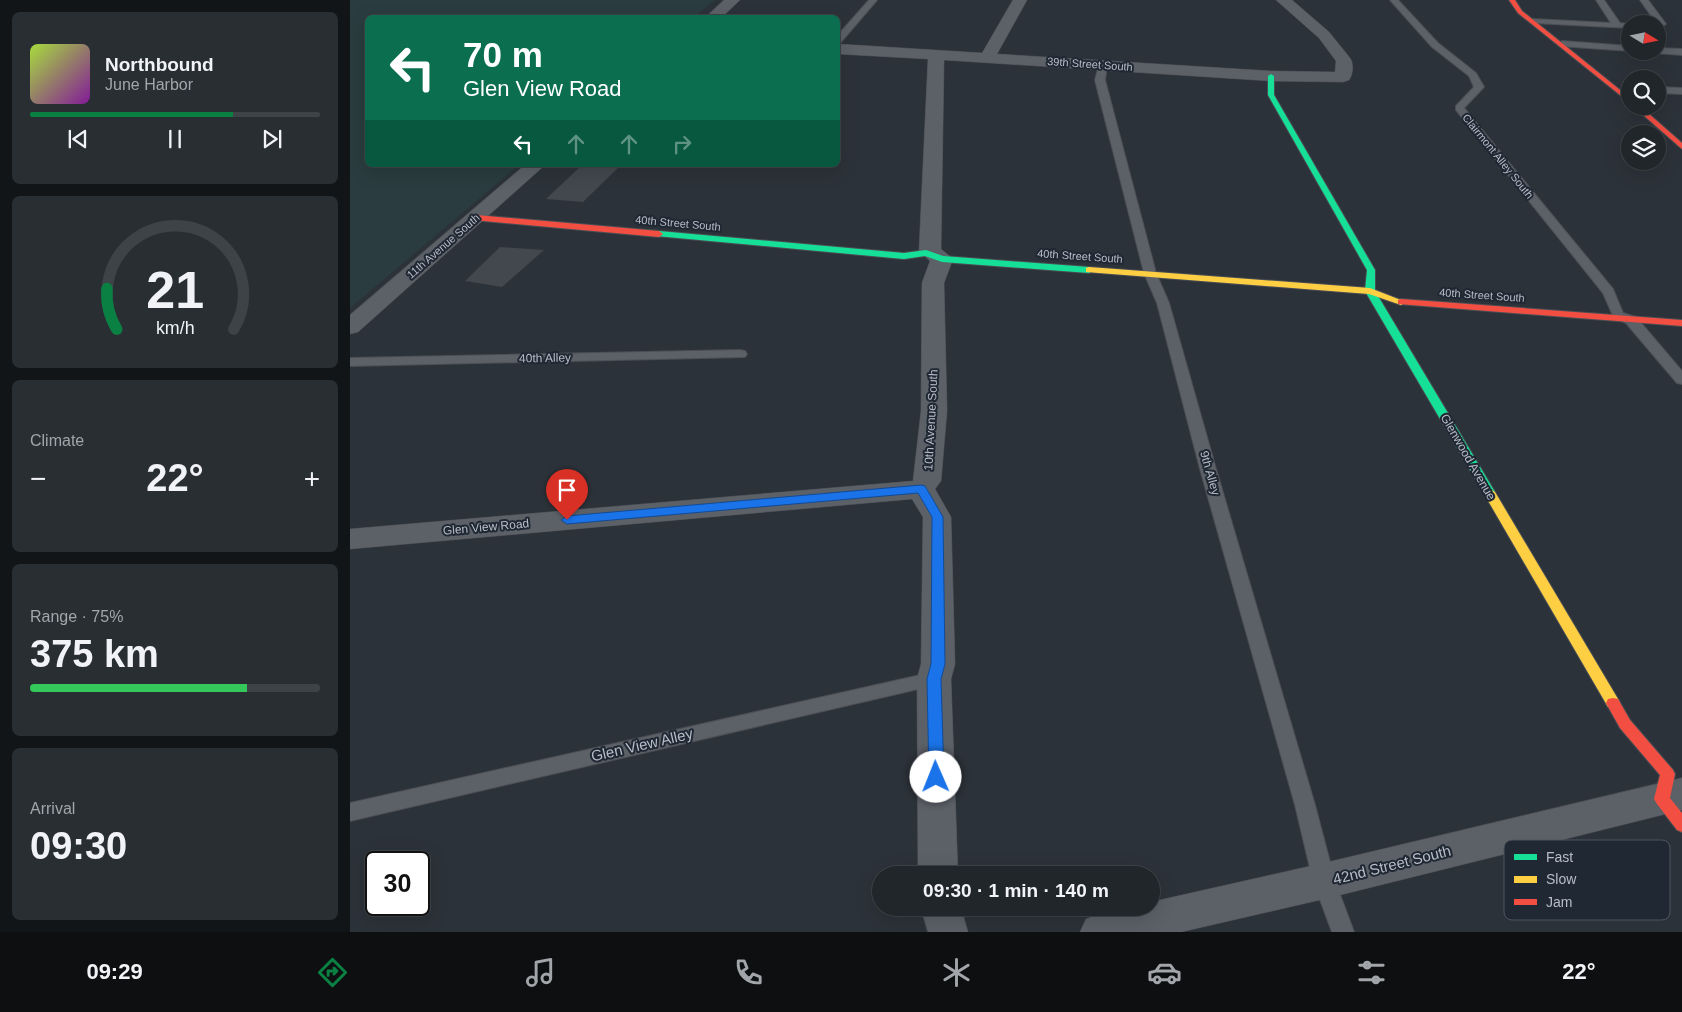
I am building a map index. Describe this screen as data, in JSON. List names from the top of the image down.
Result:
{
  "streets": {
    "street": [
      "39th Street South",
      "40th Street South",
      "11th Avenue South",
      "10th Avenue South",
      "Glenwood Avenue",
      "Glen View Road",
      "42nd Street South"
    ],
    "lane": [
      "Clairmont Alley South",
      "40th Alley",
      "9th Alley",
      "Glen View Alley"
    ]
  },
  "crossings": [
    ["39th Street South", "Glenwood Avenue"],
    ["39th Street South", "9th Alley"],
    ["Clairmont Alley South", "40th Street South"],
    ["40th Street South", "11th Avenue South"],
    ["40th Street South", "10th Avenue South"],
    ["40th Street South", "Glenwood Avenue"],
    ["40th Street South", "9th Alley"],
    ["10th Avenue South", "Glen View Road"],
    ["10th Avenue South", "Glen View Alley"],
    ["Glenwood Avenue", "42nd Street South"],
    ["9th Alley", "42nd Street South"]
  ],
  "legend": ["Fast", "Slow", "Jam"],
  "north": "right",
  "page": {
    "turn": ["70 m", "Glen View Road"],
    "song": ["Northbound", "June Harbor"],
    "tile": [
      "Climate",
      ["Range · 75%", "375 km"],
      ["Arrival", "09:30"]
    ],
    "heat": ["−", "22°", "+"],
    "limit": "30",
    "trip": "09:30 · 1 min · 140 m",
    "tabs": ["09:29", "22°"],
    "gauge": ["21", "km/h"]
  }
}
